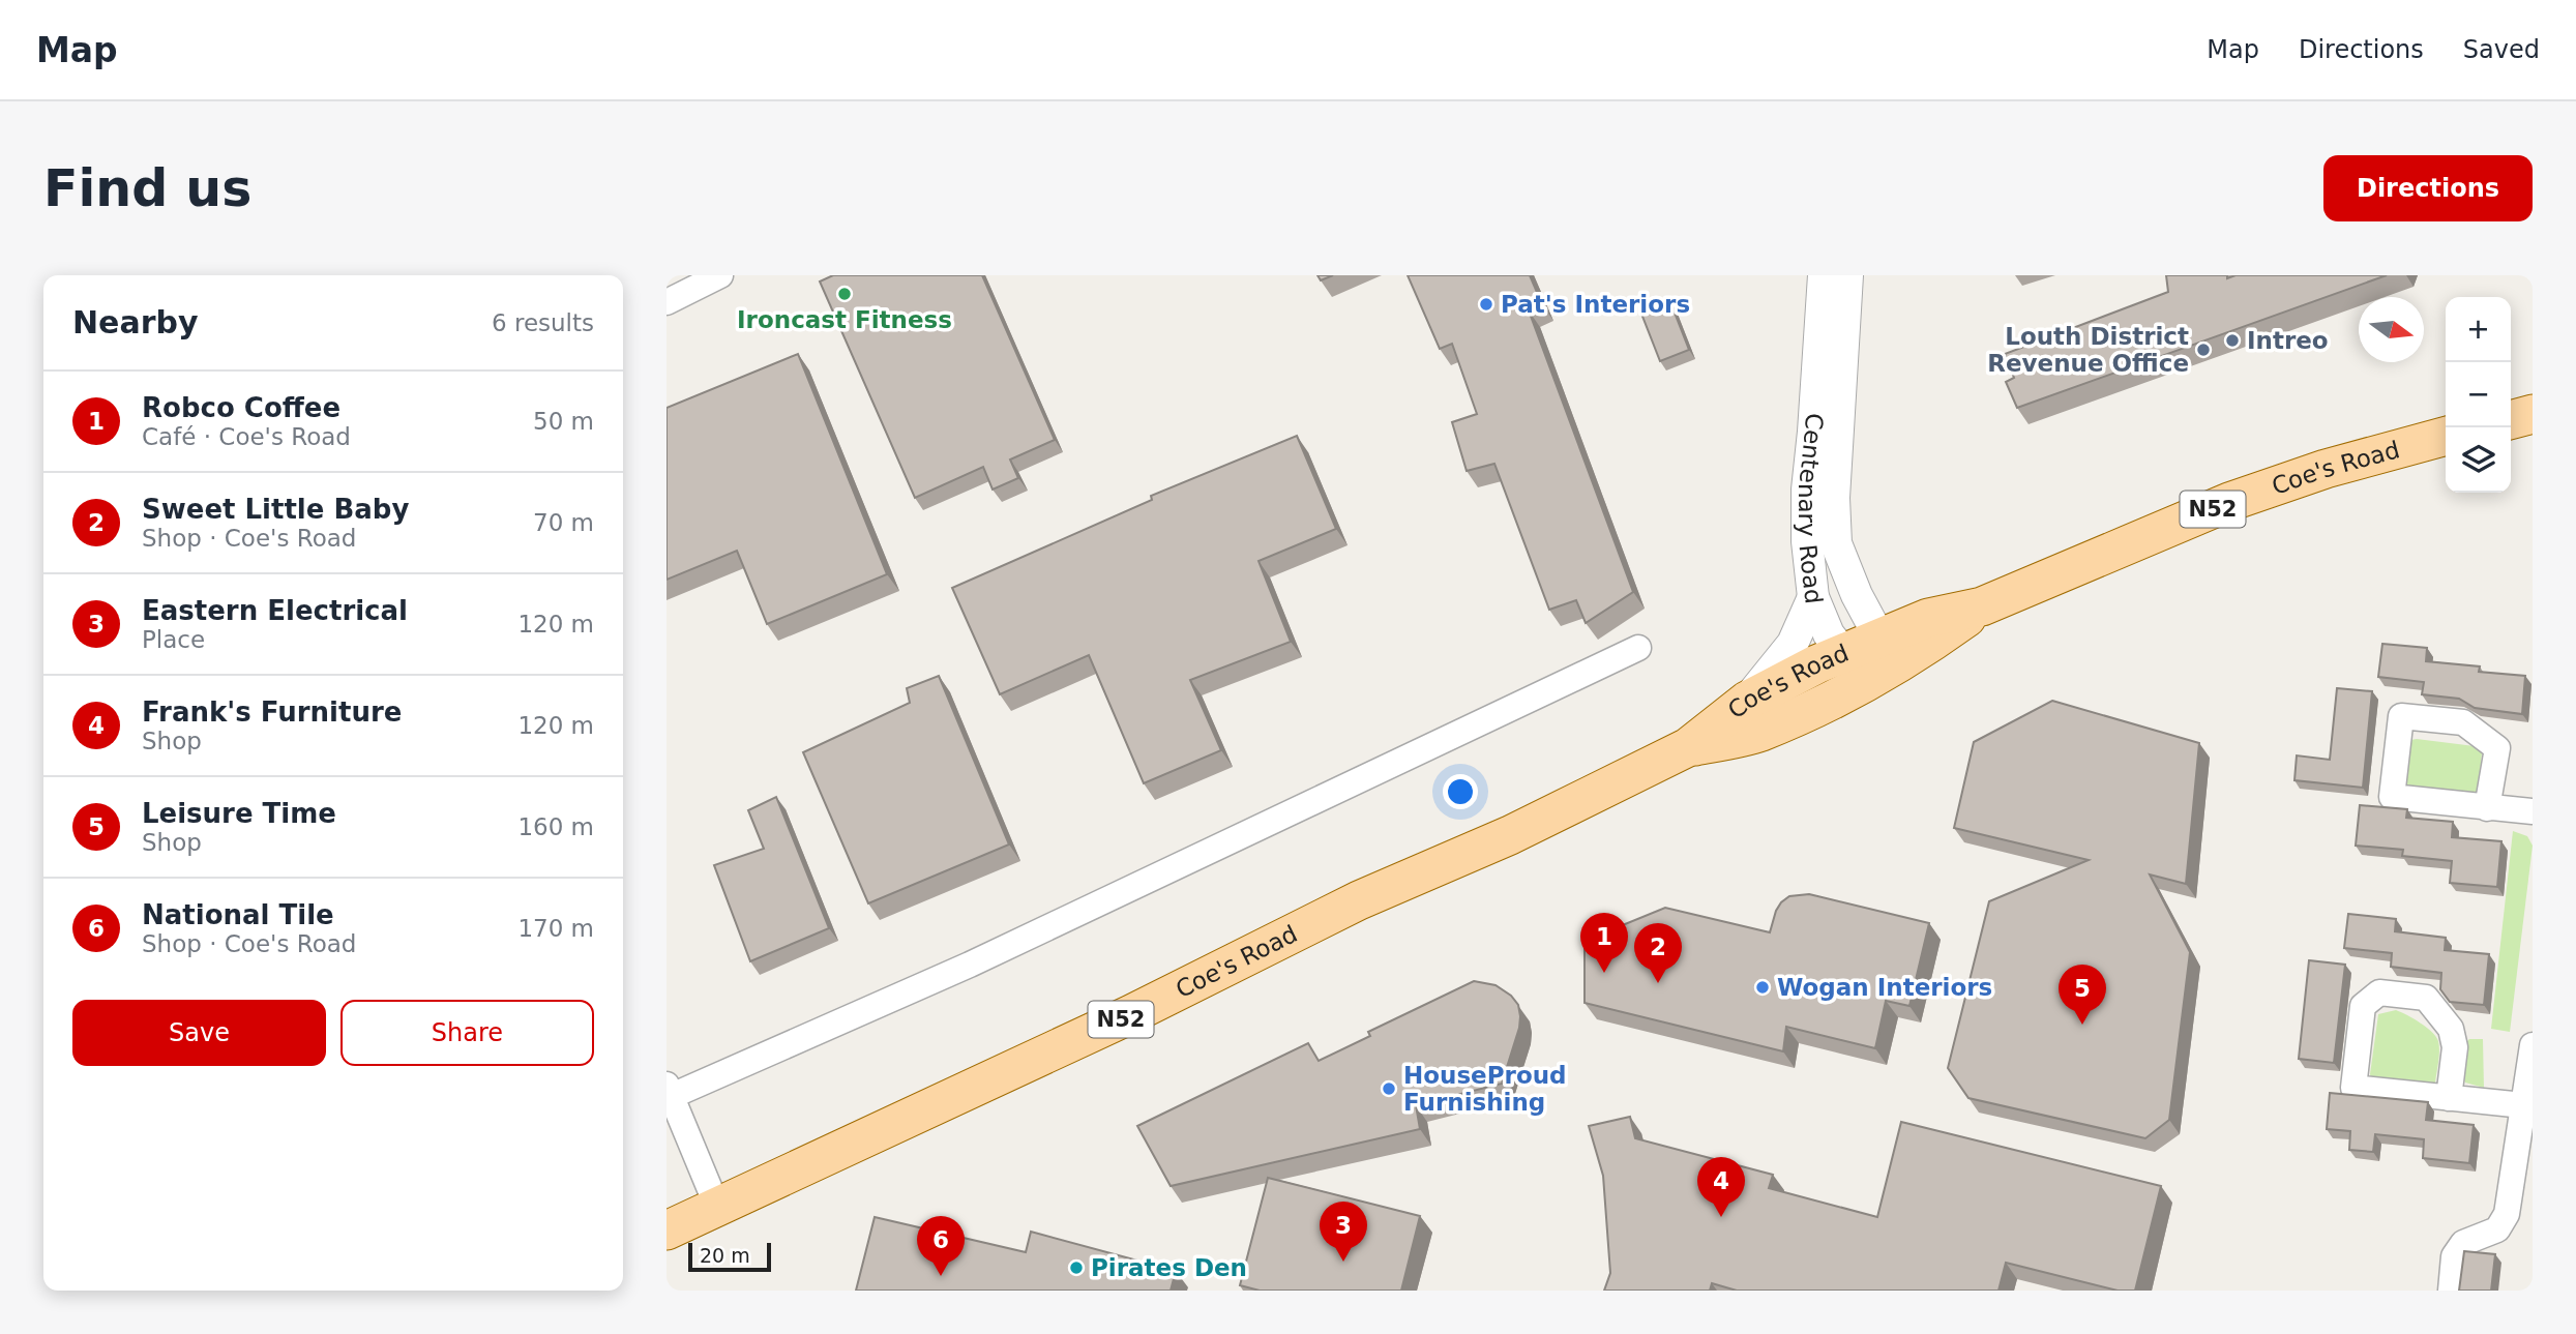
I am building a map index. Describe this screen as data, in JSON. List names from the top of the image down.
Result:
{
  "streets": {
    "main road": ["Coe's Road", "N52"],
    "street": ["Centenary Road"]
  },
  "crossings": [
    ["Coe's Road", "Centenary Road"]
  ],
  "places": [
    "Ironcast Fitness",
    "Pat's Interiors",
    "Intreo",
    "Louth District Revenue Office",
    "Wogan Interiors",
    "HouseProud Furnishing",
    "Pirates Den"
  ],
  "scale_bar": "20 m",
  "north": "right",
  "page": {
    "header": "Map",
    "nav": ["Map", "Directions", "Saved"],
    "buttons": [
      "Directions",
      ["Save", "Share"]
    ],
    "title": "Find us",
    "heading": ["Nearby", "6 results"],
    "map_buttons": ["+", "−"],
    "list": [
      {
        "mark": "1",
        "name": "Robco Coffee",
        "note": "Café · Coe's Road",
        "value": "50 m"
      },
      {
        "mark": "2",
        "name": "Sweet Little Baby",
        "note": "Shop · Coe's Road",
        "value": "70 m"
      },
      {
        "mark": "3",
        "name": "Eastern Electrical",
        "note": "Place",
        "value": "120 m"
      },
      {
        "mark": "4",
        "name": "Frank's Furniture",
        "note": "Shop",
        "value": "120 m"
      },
      {
        "mark": "5",
        "name": "Leisure Time",
        "note": "Shop",
        "value": "160 m"
      },
      {
        "mark": "6",
        "name": "National Tile",
        "note": "Shop · Coe's Road",
        "value": "170 m"
      }
    ],
    "pins": [
      "1",
      "2",
      "5",
      "4",
      "3",
      "6"
    ],
    "scale": "20 m"
  }
}
